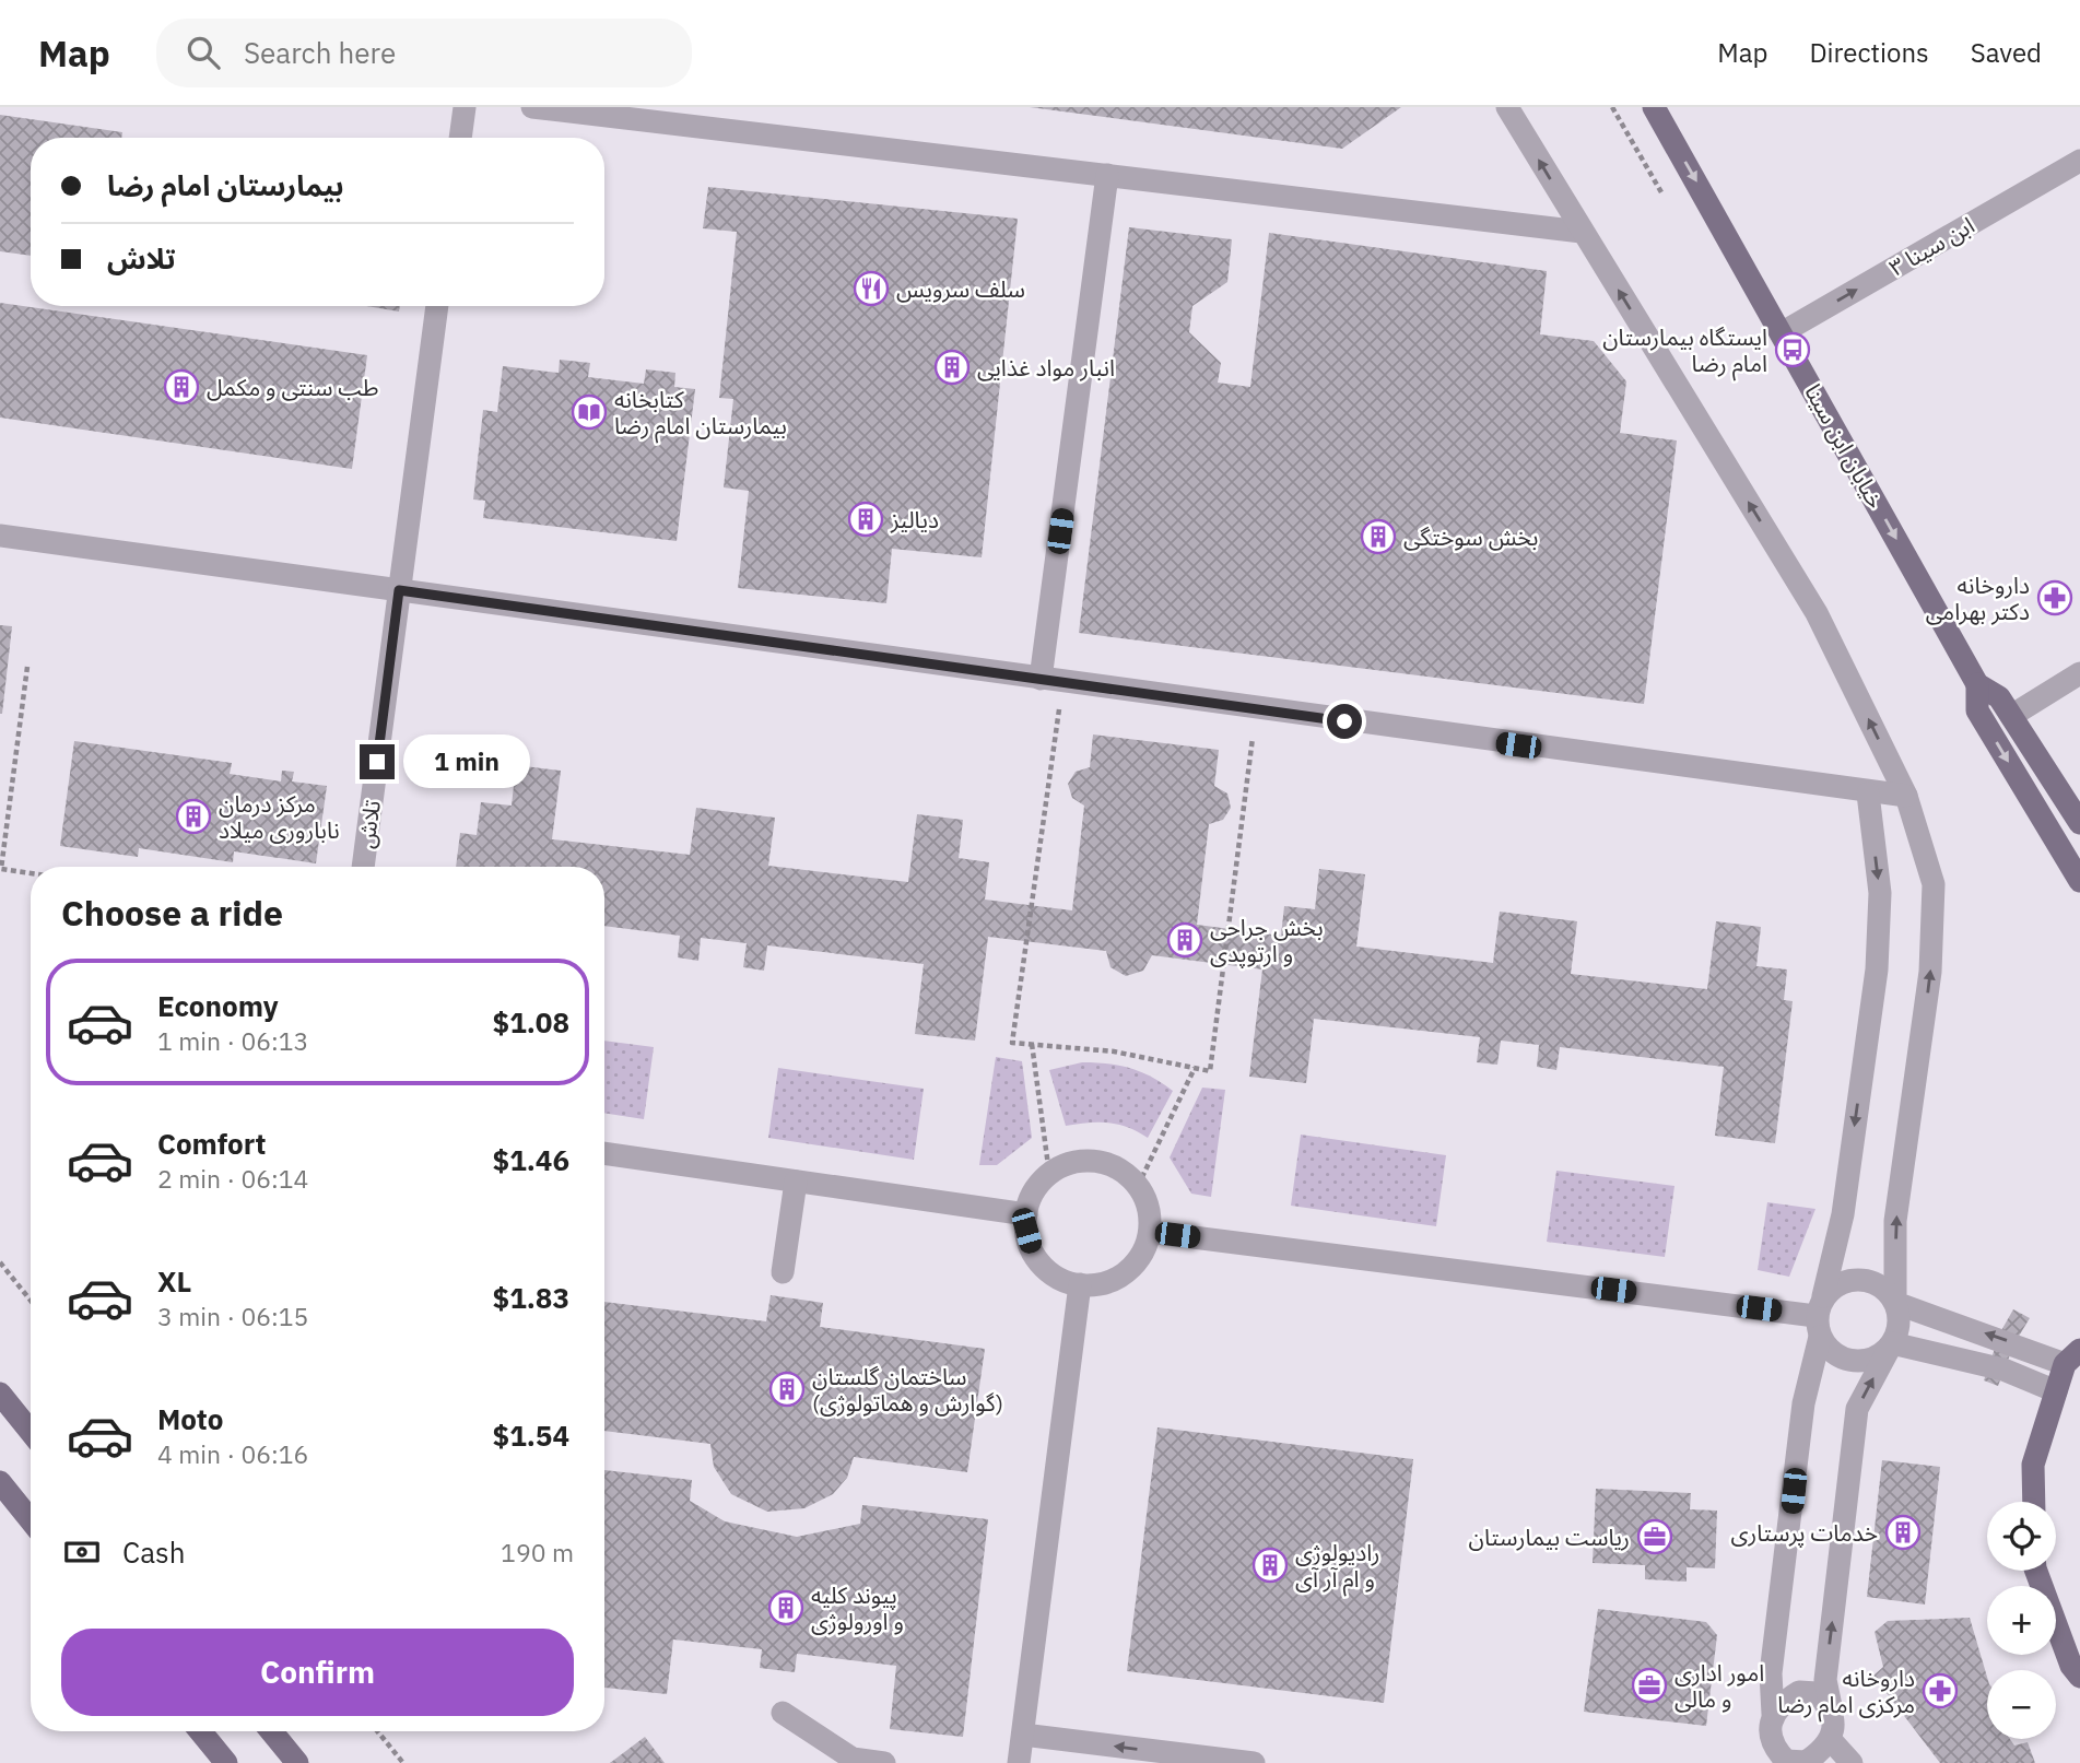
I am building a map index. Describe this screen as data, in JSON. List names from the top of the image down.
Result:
{
  "streets": {
    "main road": ["خیابان ابن سینا"],
    "street": ["ابن سینا ۳", "تلاش"]
  },
  "crossings": [
    ["ابن سینا ۳", "خیابان ابن سینا"]
  ],
  "one_way": ["ابن سینا ۳", "خیابان ابن سینا"],
  "places": {
    "restaurant": ["سلف سرویس"],
    "bus stop": ["ایستگاه بیمارستان امام رضا"],
    "building": [
      "انبار مواد غذایی",
      "طب سنتی و مکمل",
      "دیالیز",
      "بخش سوختگی",
      "مرکز درمان ناباروری میلاد",
      "بخش جراحی و ارتوپدی",
      "ساختمان گلستان (گوارش و هماتولوژی)",
      "خدمات پرستاری",
      "رادیولوژی و ام آر آی",
      "پیوند کلیه و اورولوژی"
    ],
    "library": ["کتابخانه بیمارستان امام رضا"],
    "pharmacy": ["داروخانه دکتر بهرامی", "داروخانه مرکزی امام رضا"],
    "office": ["ریاست بیمارستان", "امور اداری و مالی"]
  },
  "page": {
    "header": "Map",
    "search": "Search here",
    "nav": ["Map", "Directions", "Saved"],
    "banner": ["بیمارستان امام رضا", "تلاش"],
    "bubble": "1 min",
    "heading": "Choose a ride",
    "list": [
      {
        "name": "Economy",
        "note": "1 min · 06:13",
        "value": "$1.08"
      },
      {
        "name": "Comfort",
        "note": "2 min · 06:14",
        "value": "$1.46"
      },
      {
        "name": "XL",
        "note": "3 min · 06:15",
        "value": "$1.83"
      },
      {
        "name": "Moto",
        "note": "4 min · 06:16",
        "value": "$1.54"
      }
    ],
    "map_buttons": ["+", "−"],
    "pay": ["Cash", "190 m"],
    "buttons": "Confirm"
  }
}
